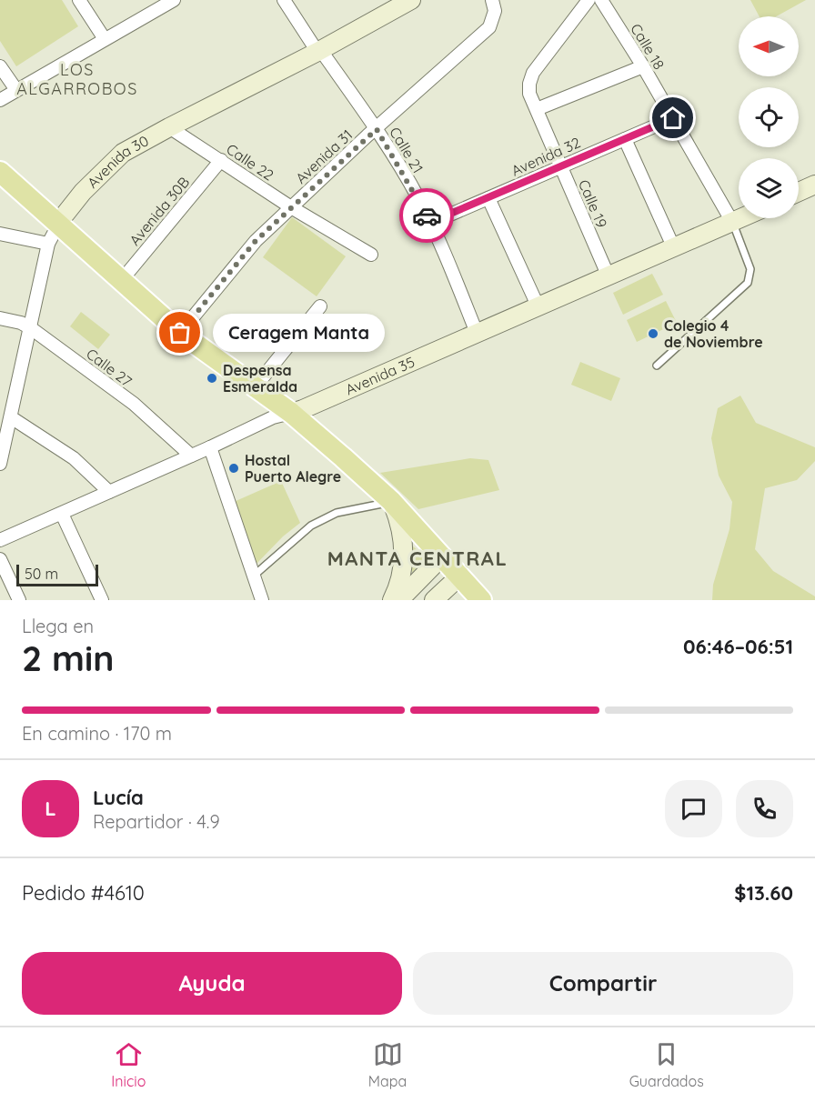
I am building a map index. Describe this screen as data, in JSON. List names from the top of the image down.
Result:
{
  "streets": {
    "street": [
      "Calle 18",
      "Calle 21",
      "Avenida 31",
      "Avenida 32",
      "Calle 22",
      "Avenida 30",
      "Calle 19",
      "Avenida 30B",
      "Calle 27",
      "Avenida 35"
    ]
  },
  "crossings": [
    ["Calle 18", "Avenida 32"],
    ["Calle 18", "Avenida 35"],
    ["Calle 21", "Avenida 31"],
    ["Calle 21", "Avenida 32"],
    ["Calle 21", "Avenida 30"],
    ["Calle 21", "Avenida 35"],
    ["Avenida 31", "Calle 22"],
    ["Avenida 32", "Calle 19"],
    ["Calle 22", "Avenida 30"],
    ["Calle 22", "Avenida 30B"],
    ["Avenida 30", "Calle 27"],
    ["Calle 19", "Avenida 35"],
    ["Calle 27", "Avenida 35"]
  ],
  "districts": ["LOS ALGARROBOS", "MANTA CENTRAL"],
  "places": [
    "Ceragem Manta",
    "Colegio 4 de Noviembre",
    "Despensa Esmeralda",
    "Hostal Puerto Alegre"
  ],
  "scale_bar": "50 m",
  "north": "left",
  "page": {
    "bubble": "Ceragem Manta",
    "scale": "50 m",
    "heading": ["2 min", "Llega en", "06:46–06:51"],
    "panel": [
      "Lucía",
      "Repartidor · 4.9",
      "Pedido #4610",
      "$13.60"
    ],
    "bar": "En camino · 170 m",
    "round": "L",
    "buttons": ["Ayuda", "Compartir"],
    "tabs": ["Inicio", "Mapa", "Guardados"]
  }
}
